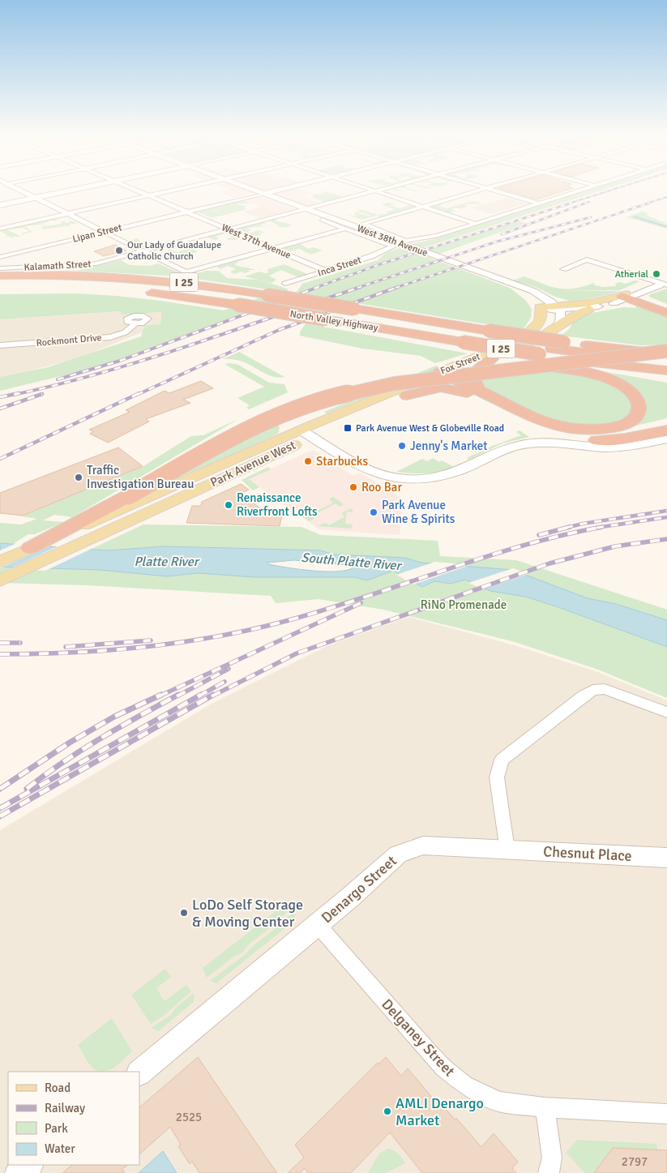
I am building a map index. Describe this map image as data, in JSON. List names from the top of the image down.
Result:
{
  "streets": {
    "highway": ["I 25", "North Valley Highway"],
    "main road": ["West 38th Avenue", "Fox Street", "Park Avenue West"],
    "street": [
      "Lipan Street",
      "West 37th Avenue",
      "Kalamath Street",
      "Inca Street",
      "Rockmont Drive",
      "Chesnut Place",
      "Denargo Street",
      "Delganey Street"
    ]
  },
  "crossings": [
    ["Lipan Street", "West 38th Avenue"],
    ["Lipan Street", "West 37th Avenue"],
    ["West 38th Avenue", "Kalamath Street"],
    ["West 38th Avenue", "Inca Street"],
    ["West 38th Avenue", "Fox Street"],
    ["West 37th Avenue", "Kalamath Street"],
    ["West 37th Avenue", "Inca Street"],
    ["Fox Street", "Park Avenue West"],
    ["Chesnut Place", "Denargo Street"],
    ["Denargo Street", "Delganey Street"]
  ],
  "water": ["Platte River", "South Platte River"],
  "parks": ["RiNo Promenade"],
  "places": {
    "other": [
      "Our Lady of Guadalupe Catholic Church",
      "Atherial",
      "Jenny's Market",
      "Starbucks",
      "Traffic Investigation Bureau",
      "Roo Bar",
      "Renaissance Riverfront Lofts",
      "Park Avenue Wine & Spirits",
      "LoDo Self Storage & Moving Center",
      "AMLI Denargo Market"
    ],
    "transit": ["Park Avenue West & Globeville Road"]
  },
  "house_numbers": ["2525", "2797"],
  "legend": [
    "Road",
    "Railway",
    "Park",
    "Water"
  ]
}
